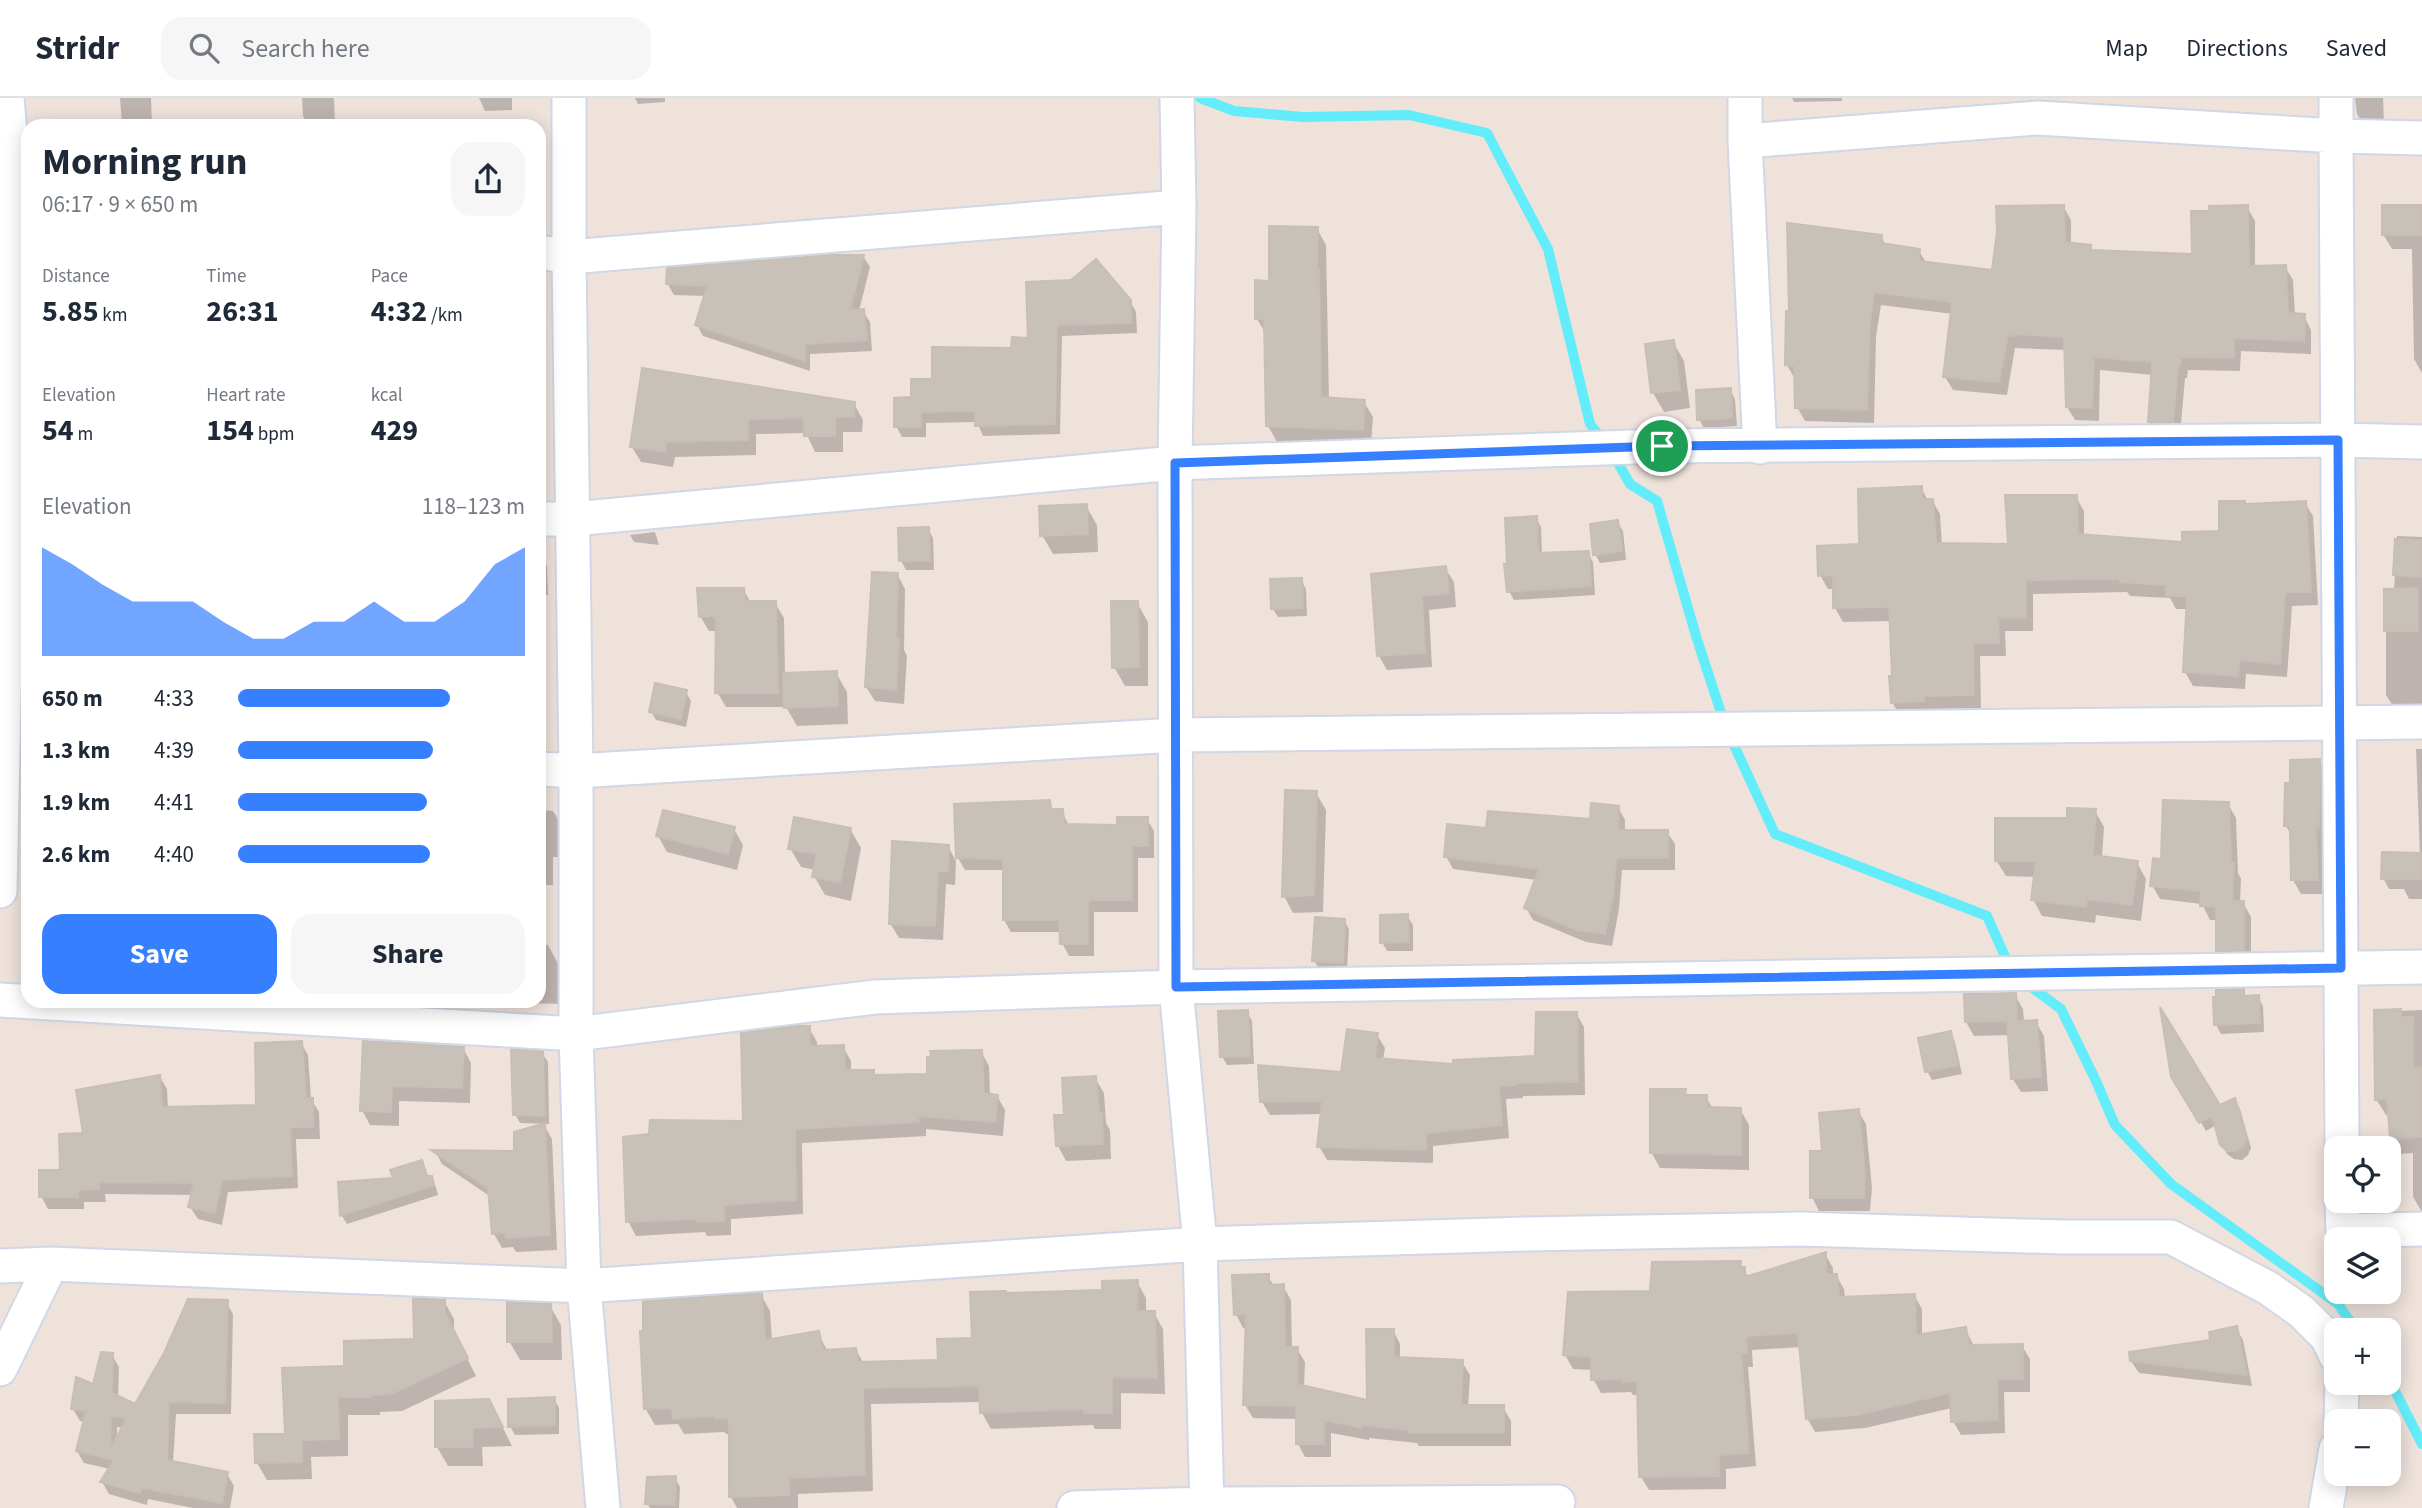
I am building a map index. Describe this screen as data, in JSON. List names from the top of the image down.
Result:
{
  "page": {
    "header": "Stridr",
    "search": "Search here",
    "nav": ["Map", "Directions", "Saved"],
    "heading": ["Morning run", "06:17 · 9 × 650 m"],
    "stats": [
      ["Distance", "5.85 km"],
      ["Time", "26:31"],
      ["Pace", "4:32 /km"],
      ["Elevation", "54 m"],
      ["Heart rate", "154 bpm"],
      ["kcal", "429"]
    ],
    "chart": ["Elevation", "118–123 m"],
    "list": [
      {
        "name": "650 m",
        "note": "4:33"
      },
      {
        "name": "1.3 km",
        "note": "4:39"
      },
      {
        "name": "1.9 km",
        "note": "4:41"
      },
      {
        "name": "2.6 km",
        "note": "4:40"
      }
    ],
    "buttons": ["Save", "Share"],
    "map_buttons": ["+", "−"]
  }
}
